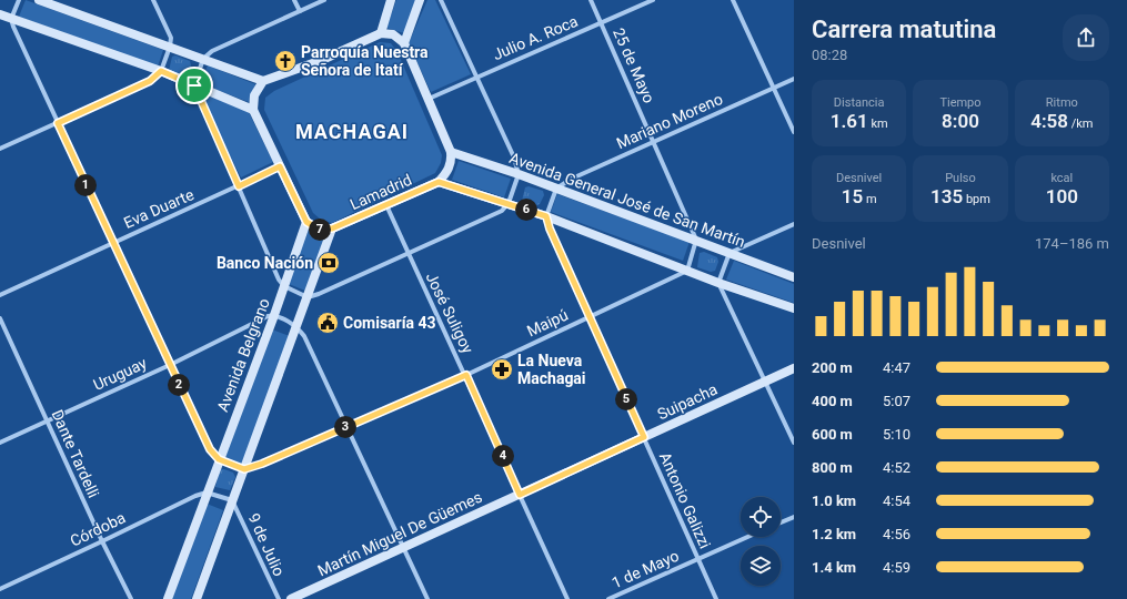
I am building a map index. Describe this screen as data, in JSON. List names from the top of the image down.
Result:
{
  "streets": {
    "street": [
      "Julio A. Roca",
      "25 de Mayo",
      "Mariano Moreno",
      "Lamadrid",
      "Avenida General José de San Martín",
      "Eva Duarte",
      "José Suligoy",
      "Maipú",
      "Avenida Belgrano",
      "Uruguay",
      "Suipacha",
      "Dante Tardelli",
      "Antonio Galizzi",
      "Córdoba",
      "Martín Miguel De Güemes",
      "9 de Julio",
      "1 de Mayo"
    ]
  },
  "crossings": [
    ["Julio A. Roca", "25 de Mayo"],
    ["25 de Mayo", "Mariano Moreno"],
    ["25 de Mayo", "Avenida General José de San Martín"],
    ["Mariano Moreno", "Avenida General José de San Martín"],
    ["Lamadrid", "José Suligoy"],
    ["Lamadrid", "Avenida Belgrano"],
    ["José Suligoy", "Maipú"],
    ["José Suligoy", "Suipacha"],
    ["José Suligoy", "Martín Miguel De Güemes"],
    ["Maipú", "Antonio Galizzi"],
    ["Avenida Belgrano", "Uruguay"],
    ["Avenida Belgrano", "Córdoba"],
    ["Uruguay", "Dante Tardelli"],
    ["Suipacha", "Antonio Galizzi"],
    ["Suipacha", "Martín Miguel De Güemes"],
    ["Dante Tardelli", "Córdoba"],
    ["Antonio Galizzi", "1 de Mayo"]
  ],
  "districts": ["MACHAGAI"],
  "places": {
    "church": ["Parroquía Nuestra Señora de Itatí"],
    "bank": ["Banco Nación"],
    "public building": ["Comisaría 43"],
    "pharmacy": ["La Nueva Machagai"]
  },
  "page": {
    "heading": ["Carrera matutina", "08:28"],
    "stats": [
      ["Distancia", "1.61 km"],
      ["Tiempo", "8:00"],
      ["Ritmo", "4:58 /km"],
      ["Desnivel", "15 m"],
      ["Pulso", "135 bpm"],
      ["kcal", "100"]
    ],
    "pins": [
      "1",
      "6",
      "7",
      "2",
      "5",
      "3",
      "4"
    ],
    "chart": ["Desnivel", "174–186 m"],
    "list": [
      {
        "name": "200 m",
        "note": "4:47"
      },
      {
        "name": "400 m",
        "note": "5:07"
      },
      {
        "name": "600 m",
        "note": "5:10"
      },
      {
        "name": "800 m",
        "note": "4:52"
      },
      {
        "name": "1.0 km",
        "note": "4:54"
      },
      {
        "name": "1.2 km",
        "note": "4:56"
      },
      {
        "name": "1.4 km",
        "note": "4:59"
      }
    ]
  }
}
